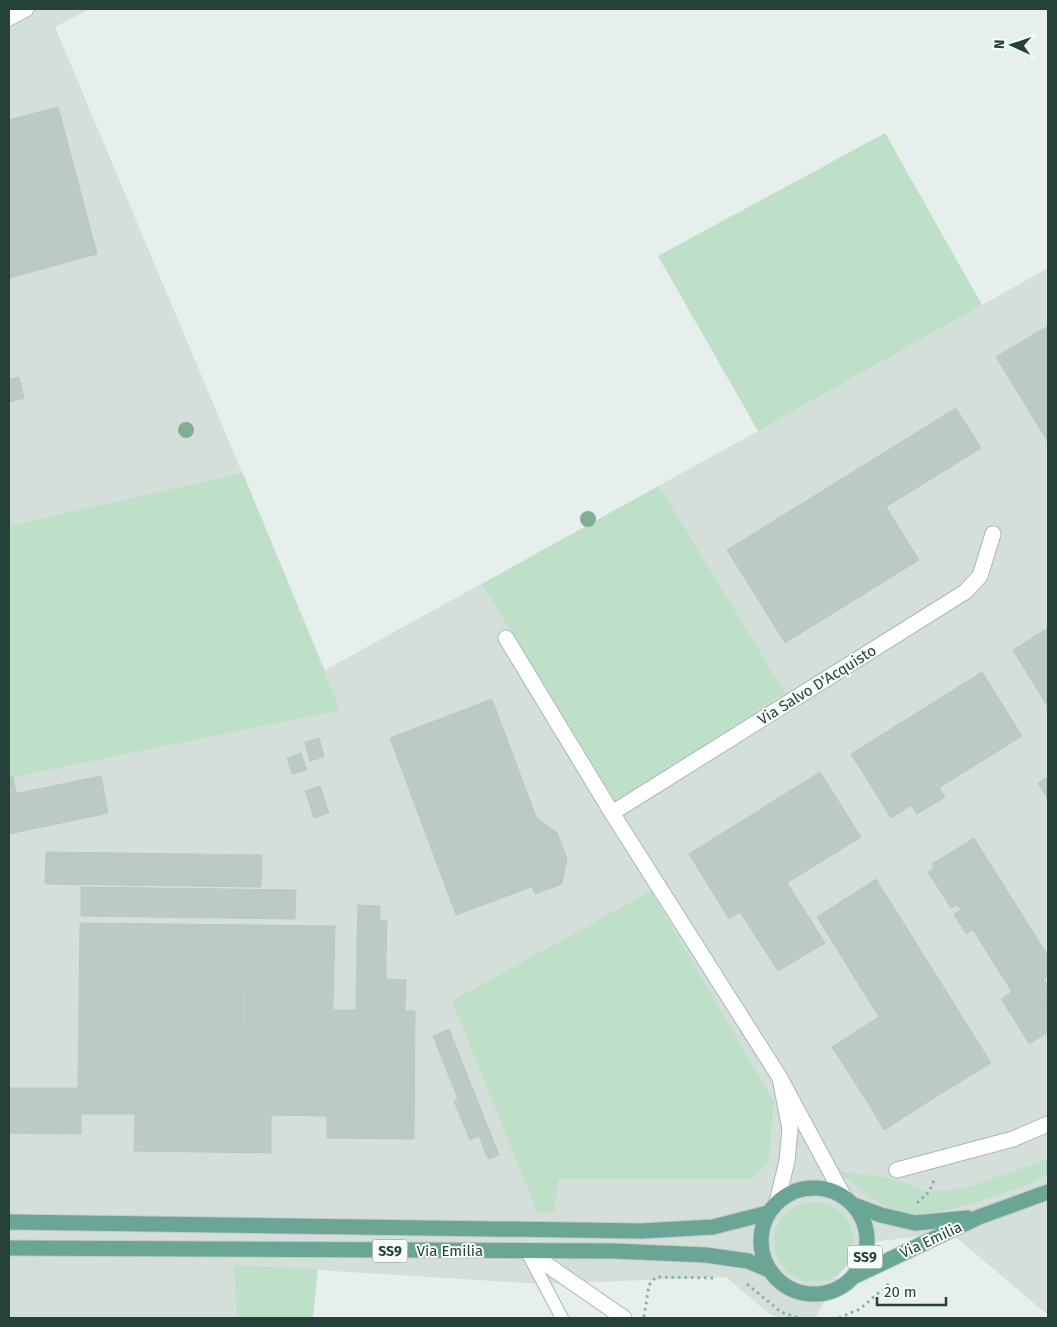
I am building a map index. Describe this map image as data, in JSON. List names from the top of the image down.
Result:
{
  "streets": {
    "main road": ["Via Emilia", "SS9"],
    "street": ["Via Salvo D'Acquisto"]
  },
  "crossings": [
    ["Via Emilia", "SS9"]
  ],
  "scale_bar": "20 m",
  "north": "left"
}
